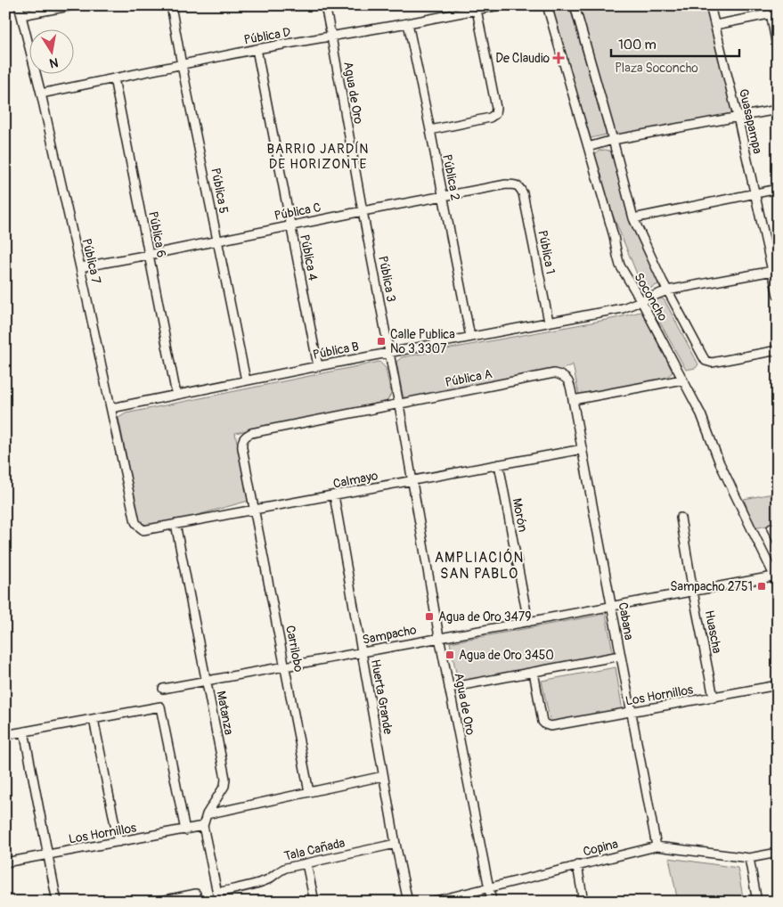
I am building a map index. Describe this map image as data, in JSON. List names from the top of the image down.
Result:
{
  "streets": {
    "street": [
      "Pública D",
      "Agua de Oro",
      "Guasapampa",
      "Pública 2",
      "Pública 5",
      "Pública C",
      "Pública 6",
      "Pública 1",
      "Pública 4",
      "Pública 7",
      "Pública 3",
      "Soconcho",
      "Pública B",
      "Pública A",
      "Calmayo",
      "Morón",
      "Cabana",
      "Huascha",
      "Sampacho",
      "Carrilobo",
      "Los Hornillos",
      "Huerta Grande",
      "Matanza",
      "Copina",
      "Tala Cañada"
    ]
  },
  "crossings": [
    ["Pública D", "Agua de Oro"],
    ["Pública D", "Pública 2"],
    ["Pública D", "Pública 5"],
    ["Pública D", "Pública 6"],
    ["Pública D", "Pública 4"],
    ["Pública D", "Pública 7"],
    ["Agua de Oro", "Pública C"],
    ["Agua de Oro", "Pública 3"],
    ["Agua de Oro", "Pública B"],
    ["Agua de Oro", "Pública A"],
    ["Agua de Oro", "Calmayo"],
    ["Agua de Oro", "Sampacho"],
    ["Agua de Oro", "Copina"],
    ["Guasapampa", "Pública B"],
    ["Pública 2", "Pública C"],
    ["Pública 2", "Pública B"],
    ["Pública 5", "Pública C"],
    ["Pública 5", "Pública B"],
    ["Pública C", "Pública 6"],
    ["Pública C", "Pública 1"],
    ["Pública C", "Pública 4"],
    ["Pública C", "Pública 7"],
    ["Pública C", "Pública 3"],
    ["Pública 6", "Pública B"],
    ["Pública 1", "Pública B"],
    ["Pública 4", "Pública B"],
    ["Pública 7", "Pública B"],
    ["Pública 7", "Calmayo"],
    ["Pública 3", "Pública B"],
    ["Soconcho", "Pública B"],
    ["Soconcho", "Sampacho"],
    ["Pública A", "Calmayo"],
    ["Pública A", "Cabana"],
    ["Pública A", "Carrilobo"],
    ["Calmayo", "Morón"],
    ["Calmayo", "Cabana"],
    ["Calmayo", "Carrilobo"],
    ["Calmayo", "Huerta Grande"],
    ["Calmayo", "Matanza"],
    ["Morón", "Sampacho"],
    ["Cabana", "Sampacho"],
    ["Cabana", "Los Hornillos"],
    ["Cabana", "Copina"],
    ["Huascha", "Sampacho"],
    ["Huascha", "Los Hornillos"],
    ["Sampacho", "Carrilobo"],
    ["Sampacho", "Huerta Grande"],
    ["Sampacho", "Matanza"],
    ["Los Hornillos", "Matanza"],
    ["Huerta Grande", "Tala Cañada"],
    ["Matanza", "Tala Cañada"]
  ],
  "districts": ["BARRIO JARDÍN DE HORIZONTE", "AMPLIACIÓN SAN PABLO"],
  "parks": ["Plaza Soconcho"],
  "places": {
    "health": ["De Claudio"],
    "transit": [
      "Calle Publica Nº 3 3307",
      "Sampacho 2751",
      "Agua de Oro 3479",
      "Agua de Oro 3450"
    ]
  },
  "scale_bar": "100 m",
  "north": "bottom"
}
